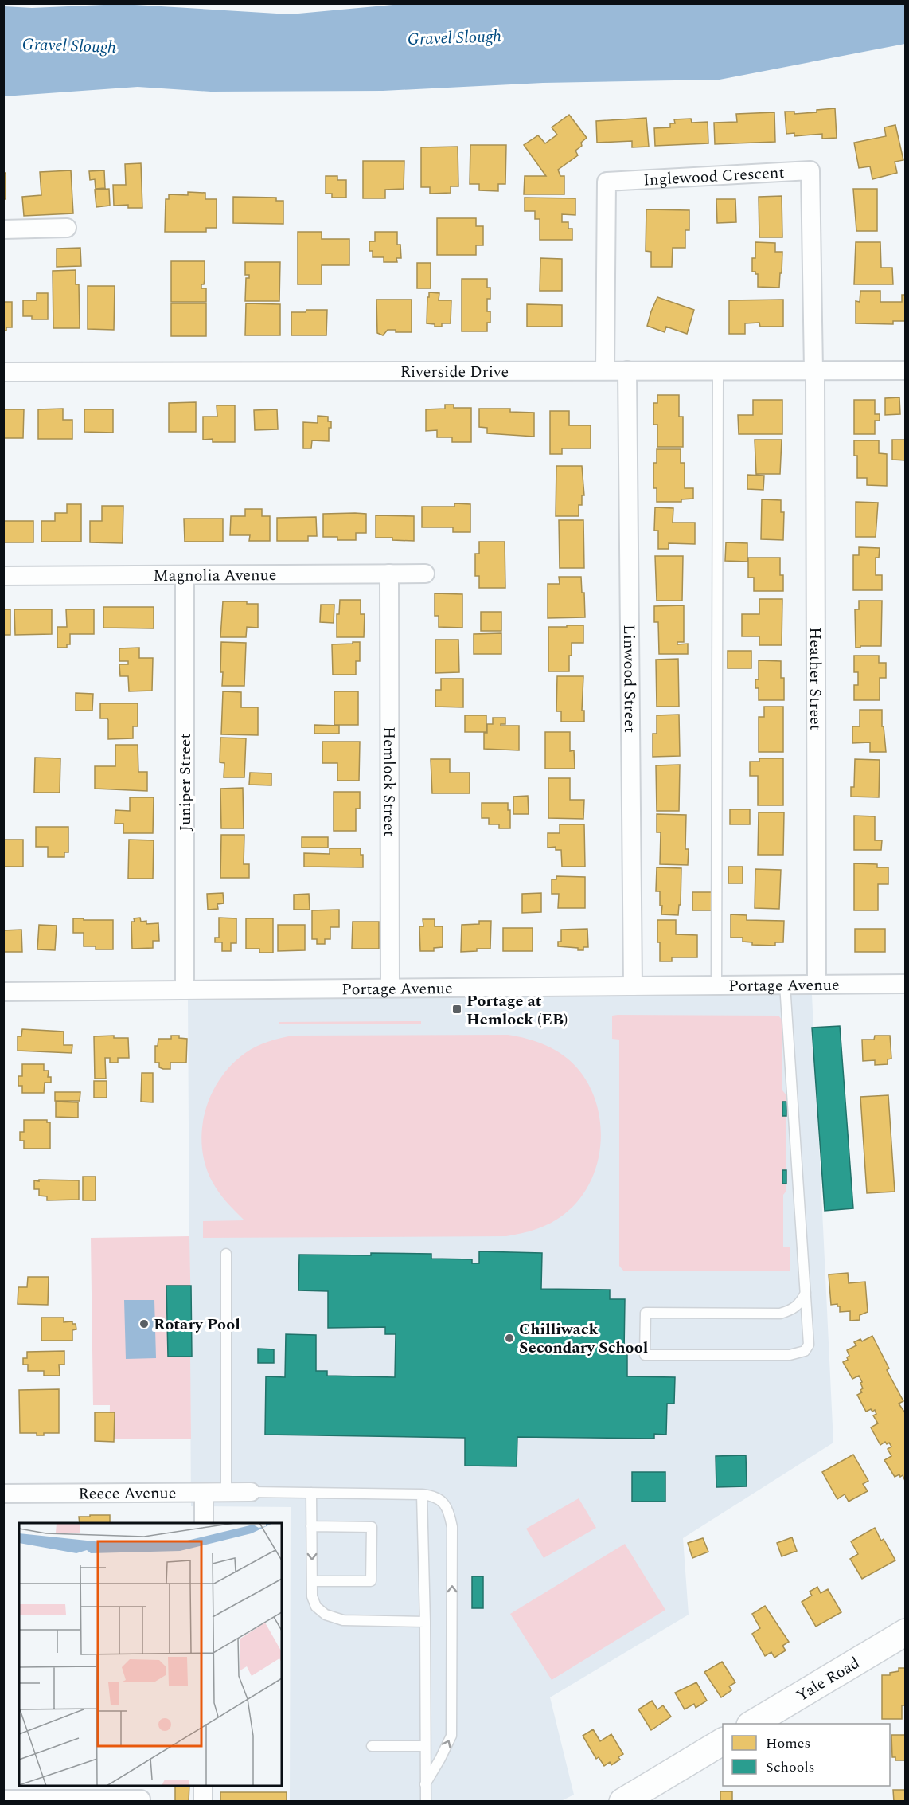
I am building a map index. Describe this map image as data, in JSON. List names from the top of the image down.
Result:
{
  "streets": {
    "main road": ["Yale Road"],
    "street": [
      "Inglewood Crescent",
      "Riverside Drive",
      "Magnolia Avenue",
      "Heather Street",
      "Linwood Street",
      "Hemlock Street",
      "Juniper Street",
      "Portage Avenue",
      "Reece Avenue"
    ]
  },
  "crossings": [
    ["Inglewood Crescent", "Riverside Drive"],
    ["Inglewood Crescent", "Heather Street"],
    ["Riverside Drive", "Heather Street"],
    ["Riverside Drive", "Linwood Street"],
    ["Magnolia Avenue", "Hemlock Street"],
    ["Magnolia Avenue", "Juniper Street"],
    ["Heather Street", "Portage Avenue"],
    ["Linwood Street", "Portage Avenue"],
    ["Hemlock Street", "Portage Avenue"],
    ["Juniper Street", "Portage Avenue"]
  ],
  "water": ["Gravel Slough"],
  "places": {
    "transit": ["Portage at Hemlock (EB)"],
    "other": ["Rotary Pool", "Chilliwack Secondary School"]
  },
  "legend": ["Homes", "Schools"]
}
